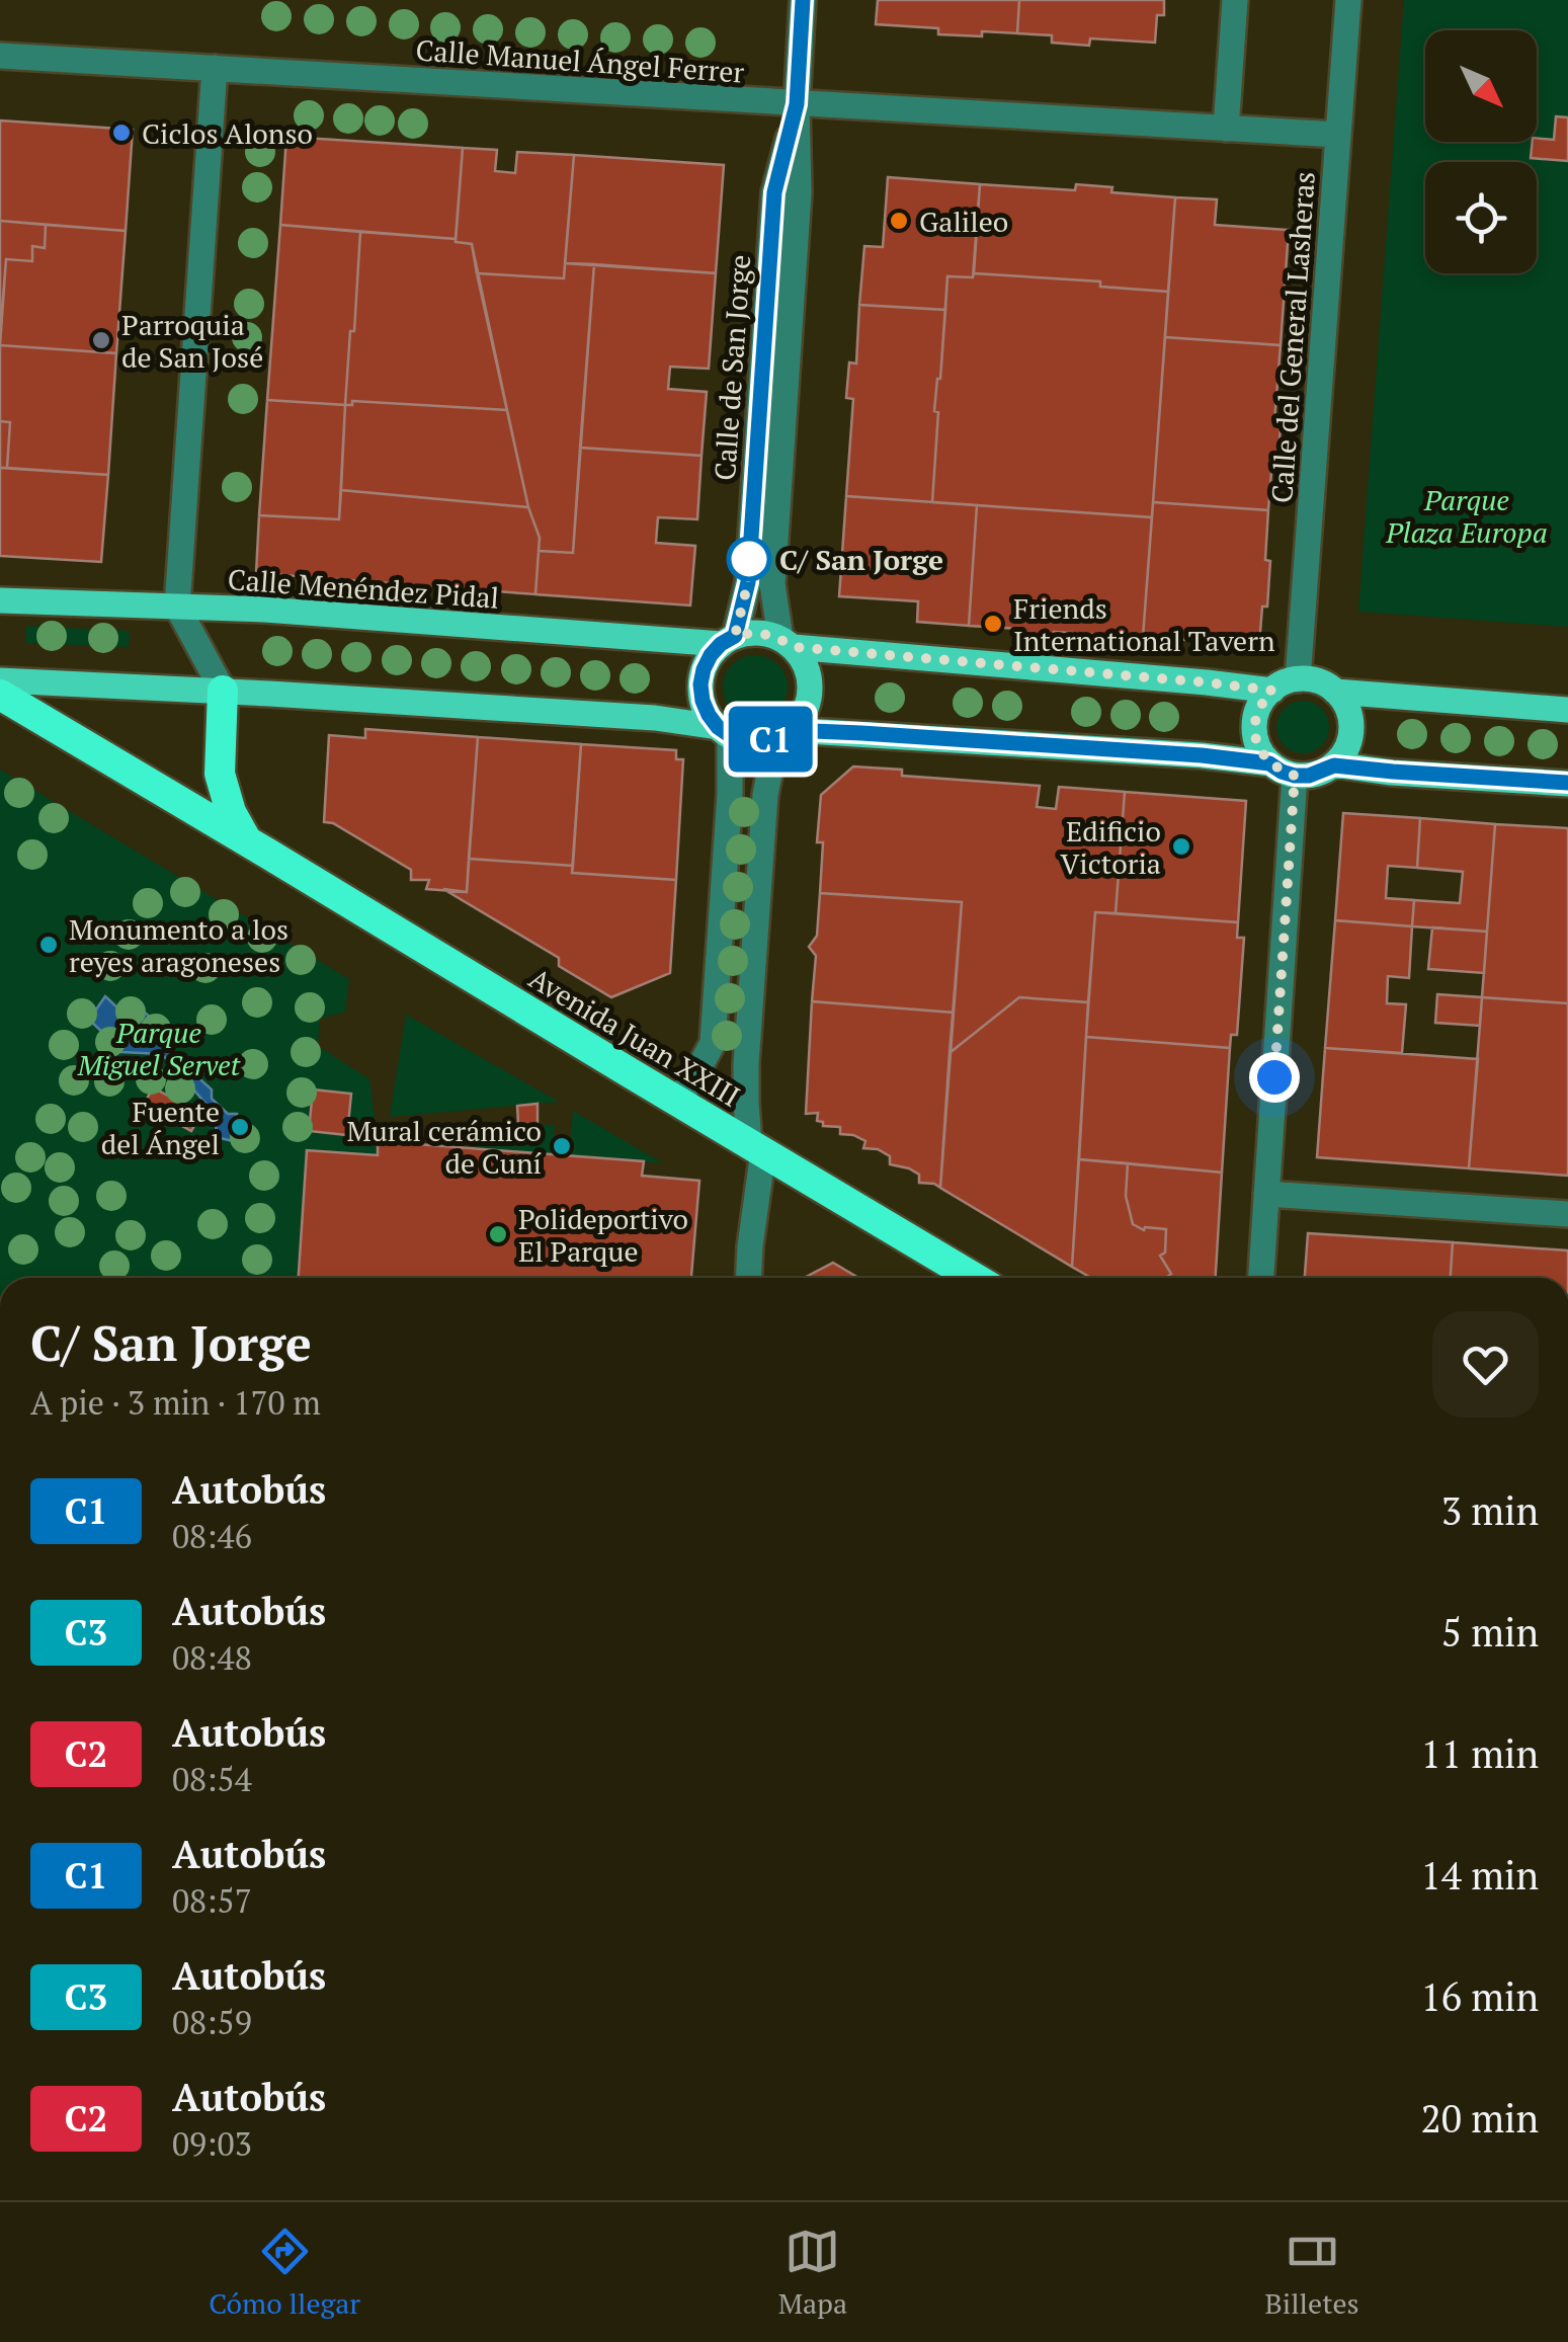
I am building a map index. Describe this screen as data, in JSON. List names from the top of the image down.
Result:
{
  "streets": {
    "highway": ["Avenida Juan XXIII"],
    "main road": ["Calle Menéndez Pidal"],
    "street": ["Calle Manuel Ángel Ferrer", "Calle del General Lasheras", "Calle de San Jorge"]
  },
  "crossings": [
    ["Calle Manuel Ángel Ferrer", "Calle del General Lasheras"],
    ["Calle Manuel Ángel Ferrer", "Calle de San Jorge"],
    ["Calle de San Jorge", "Calle Menéndez Pidal"]
  ],
  "parks": ["Parque Plaza Europa", "Parque Miguel Servet"],
  "places": [
    "Ciclos Alonso",
    "Galileo",
    "Parroquia de San José",
    "C/ San Jorge",
    "Friends International Tavern",
    "Edificio Victoria",
    "Monumento a los reyes aragoneses",
    "Fuente del Ángel",
    "Mural cerámico de Cuní",
    "Polideportivo El Parque"
  ],
  "lines": ["bus line C1"],
  "north": "bottom right",
  "page": {
    "on_map": "C1",
    "heading": ["C/ San Jorge", "A pie · 3 min · 170 m"],
    "list": [
      {
        "mark": "C1",
        "name": "Autobús",
        "note": "08:46",
        "value": "3 min"
      },
      {
        "mark": "C3",
        "name": "Autobús",
        "note": "08:48",
        "value": "5 min"
      },
      {
        "mark": "C2",
        "name": "Autobús",
        "note": "08:54",
        "value": "11 min"
      },
      {
        "mark": "C1",
        "name": "Autobús",
        "note": "08:57",
        "value": "14 min"
      },
      {
        "mark": "C3",
        "name": "Autobús",
        "note": "08:59",
        "value": "16 min"
      },
      {
        "mark": "C2",
        "name": "Autobús",
        "note": "09:03",
        "value": "20 min"
      }
    ],
    "tabs": ["Cómo llegar", "Mapa", "Billetes"]
  }
}
